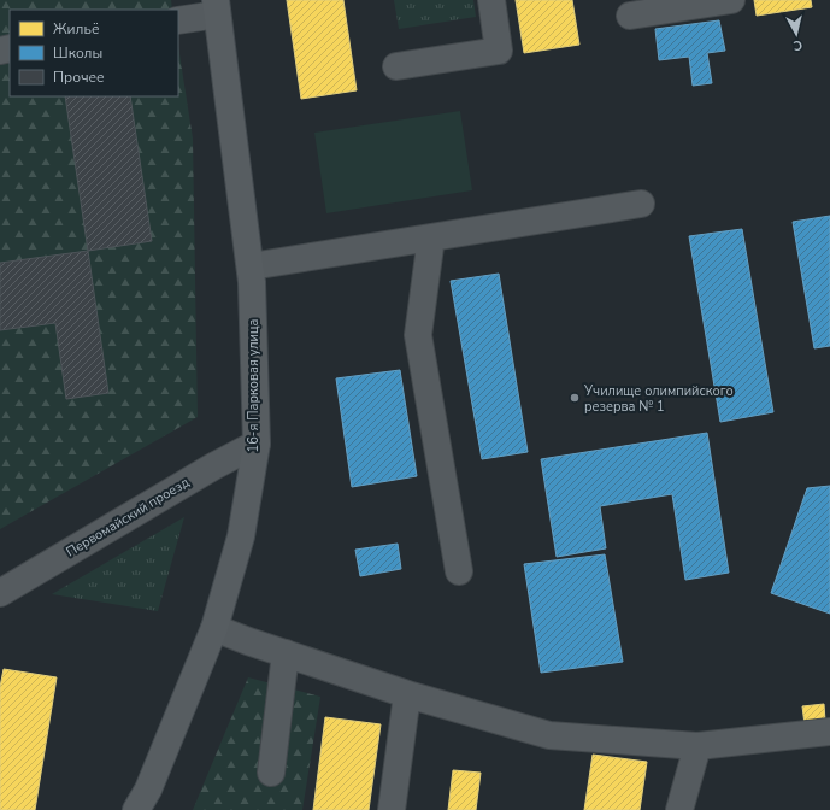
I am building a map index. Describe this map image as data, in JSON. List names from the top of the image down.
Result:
{
  "streets": {
    "main road": ["16-я Парковая улица"],
    "street": ["Первомайский проезд"]
  },
  "crossings": [
    ["16-я Парковая улица", "Первомайский проезд"]
  ],
  "places": ["Училище олимпийского резерва № 1"],
  "legend": ["Жильё", "Школы", "Прочее"],
  "north": "bottom"
}
